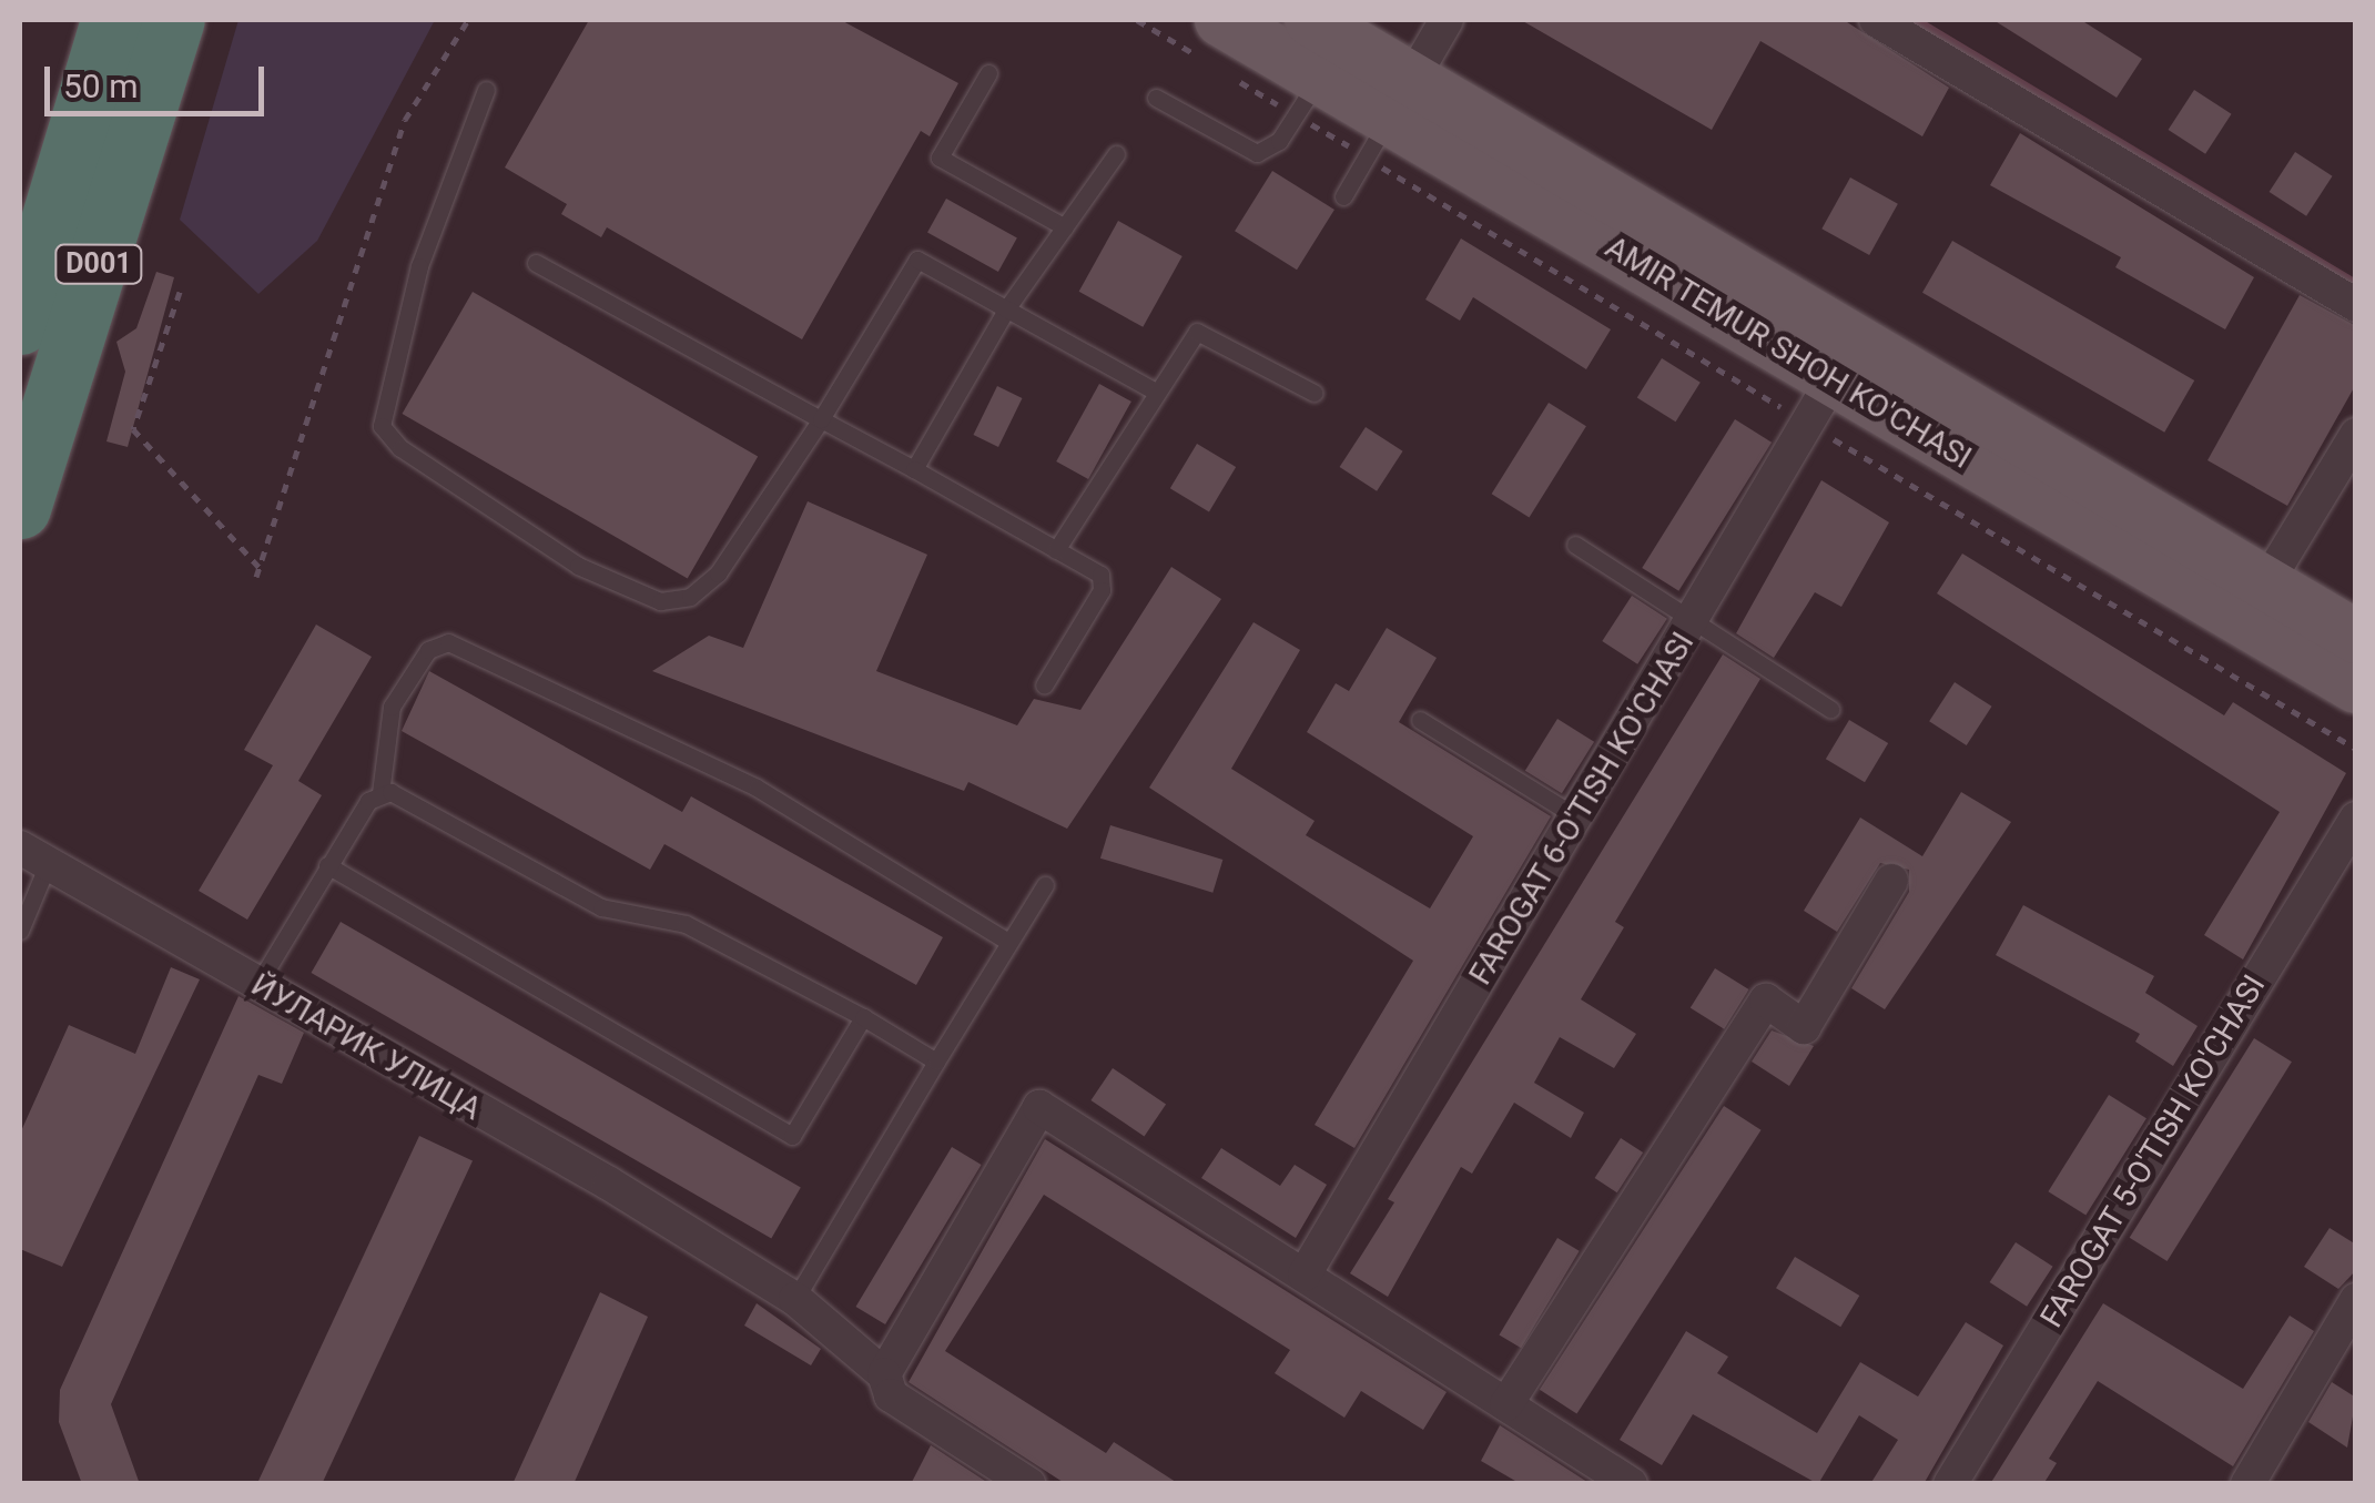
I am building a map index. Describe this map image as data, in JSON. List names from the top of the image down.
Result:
{
  "streets": {
    "highway": ["D001"],
    "main road": ["AMIR TEMUR SHOH KO'CHASI"],
    "street": ["FAROGAT 6-O'TISH KO'CHASI", "ЙУЛАРИК УЛИЦА", "FAROGAT 5-O'TISH KO'CHASI"]
  },
  "crossings": [
    ["AMIR TEMUR SHOH KO'CHASI", "FAROGAT 6-O'TISH KO'CHASI"]
  ],
  "scale_bar": "50 m"
}
